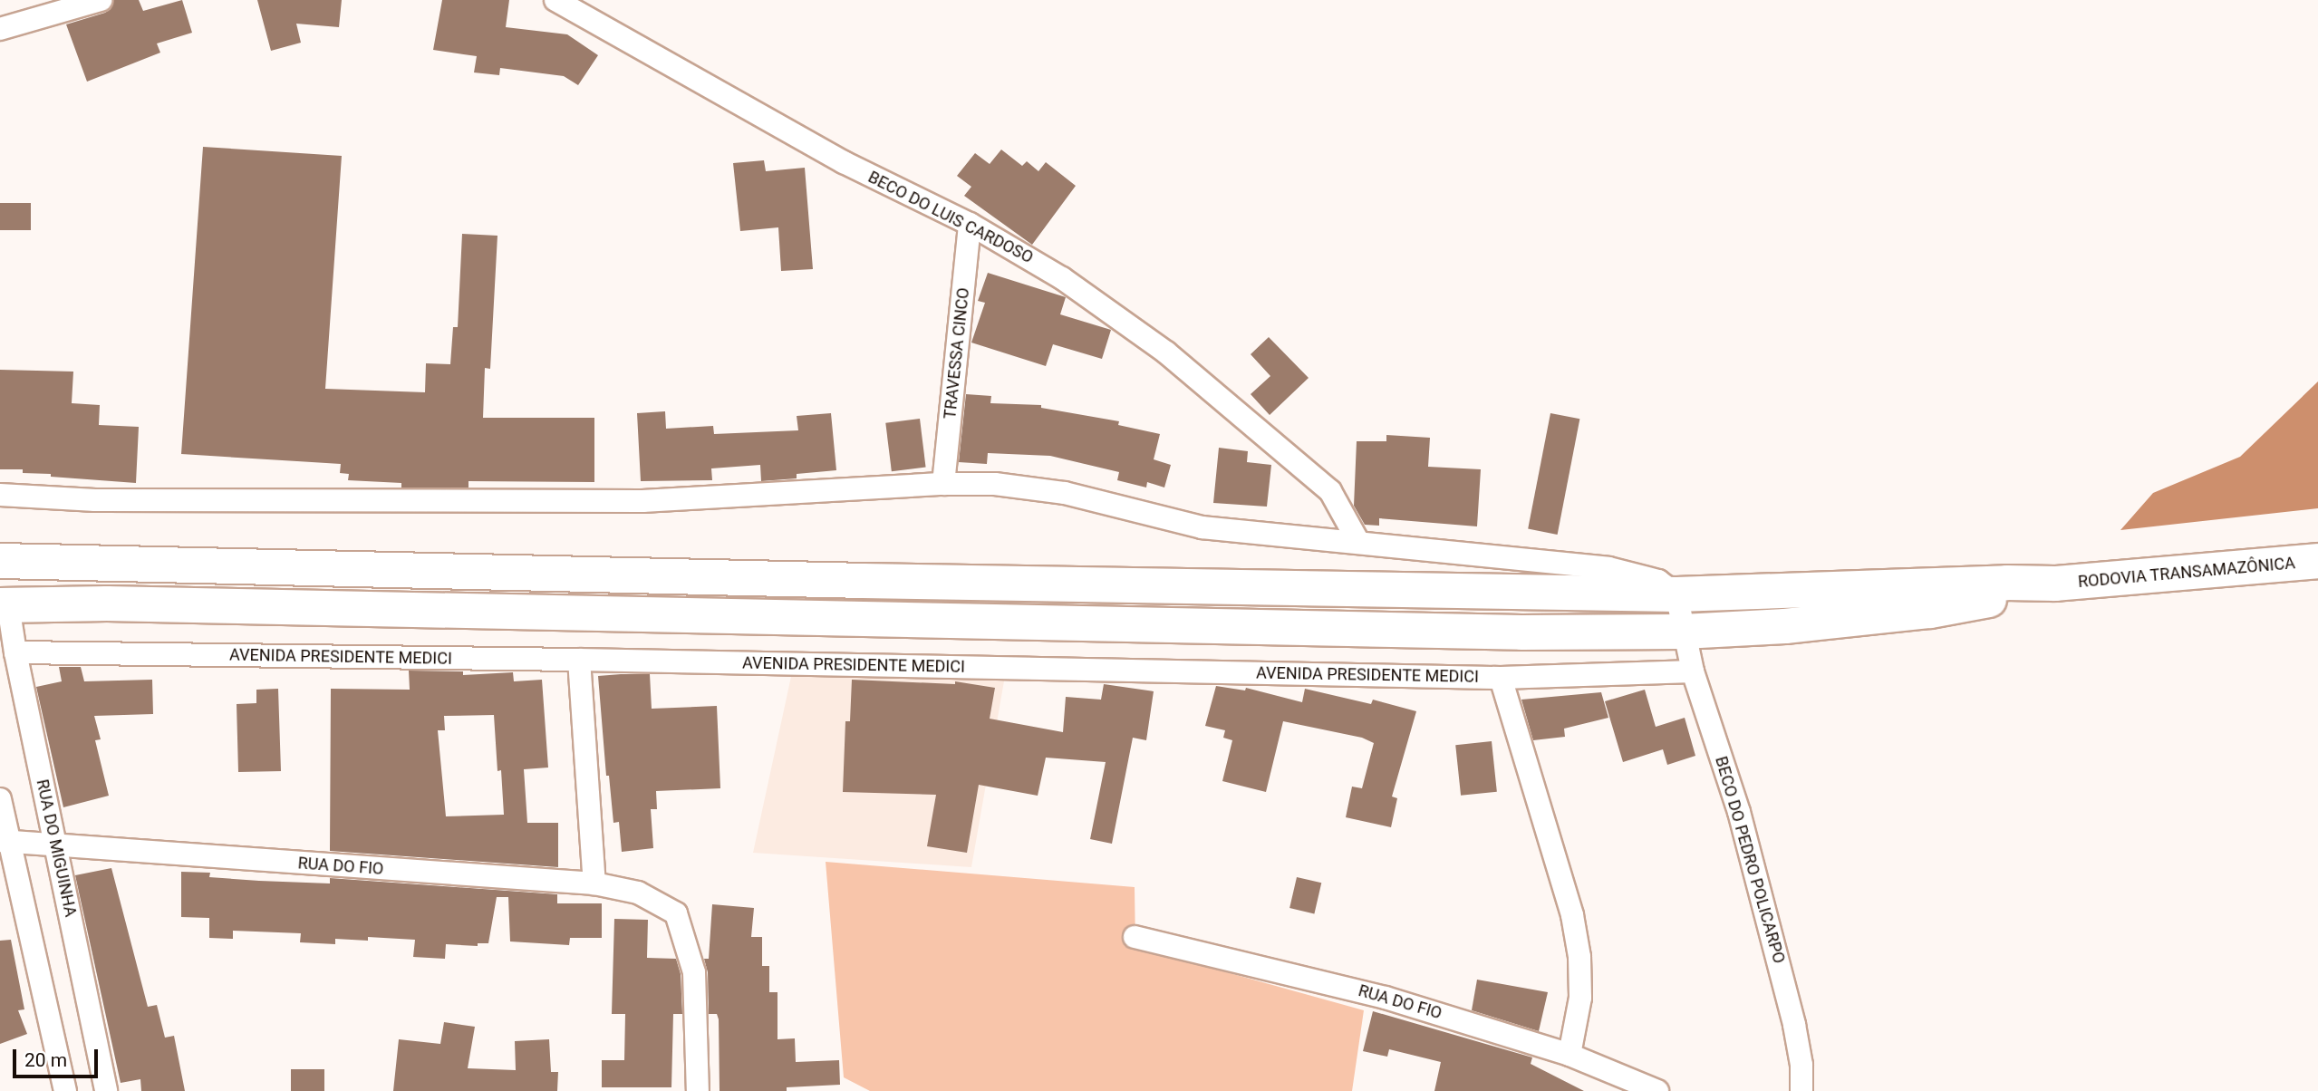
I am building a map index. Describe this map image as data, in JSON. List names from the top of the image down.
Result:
{
  "streets": {
    "main road": ["RODOVIA TRANSAMAZÔNICA"],
    "street": [
      "BECO DO LUIS CARDOSO",
      "TRAVESSA CINCO",
      "AVENIDA PRESIDENTE MEDICI",
      "RUA DO MIGUINHA",
      "BECO DO PEDRO POLICARPO",
      "RUA DO FIO"
    ]
  },
  "crossings": [
    ["BECO DO LUIS CARDOSO", "TRAVESSA CINCO"],
    ["AVENIDA PRESIDENTE MEDICI", "RUA DO MIGUINHA"],
    ["AVENIDA PRESIDENTE MEDICI", "BECO DO PEDRO POLICARPO"],
    ["RUA DO MIGUINHA", "RUA DO FIO"]
  ],
  "scale_bar": "20 m"
}
